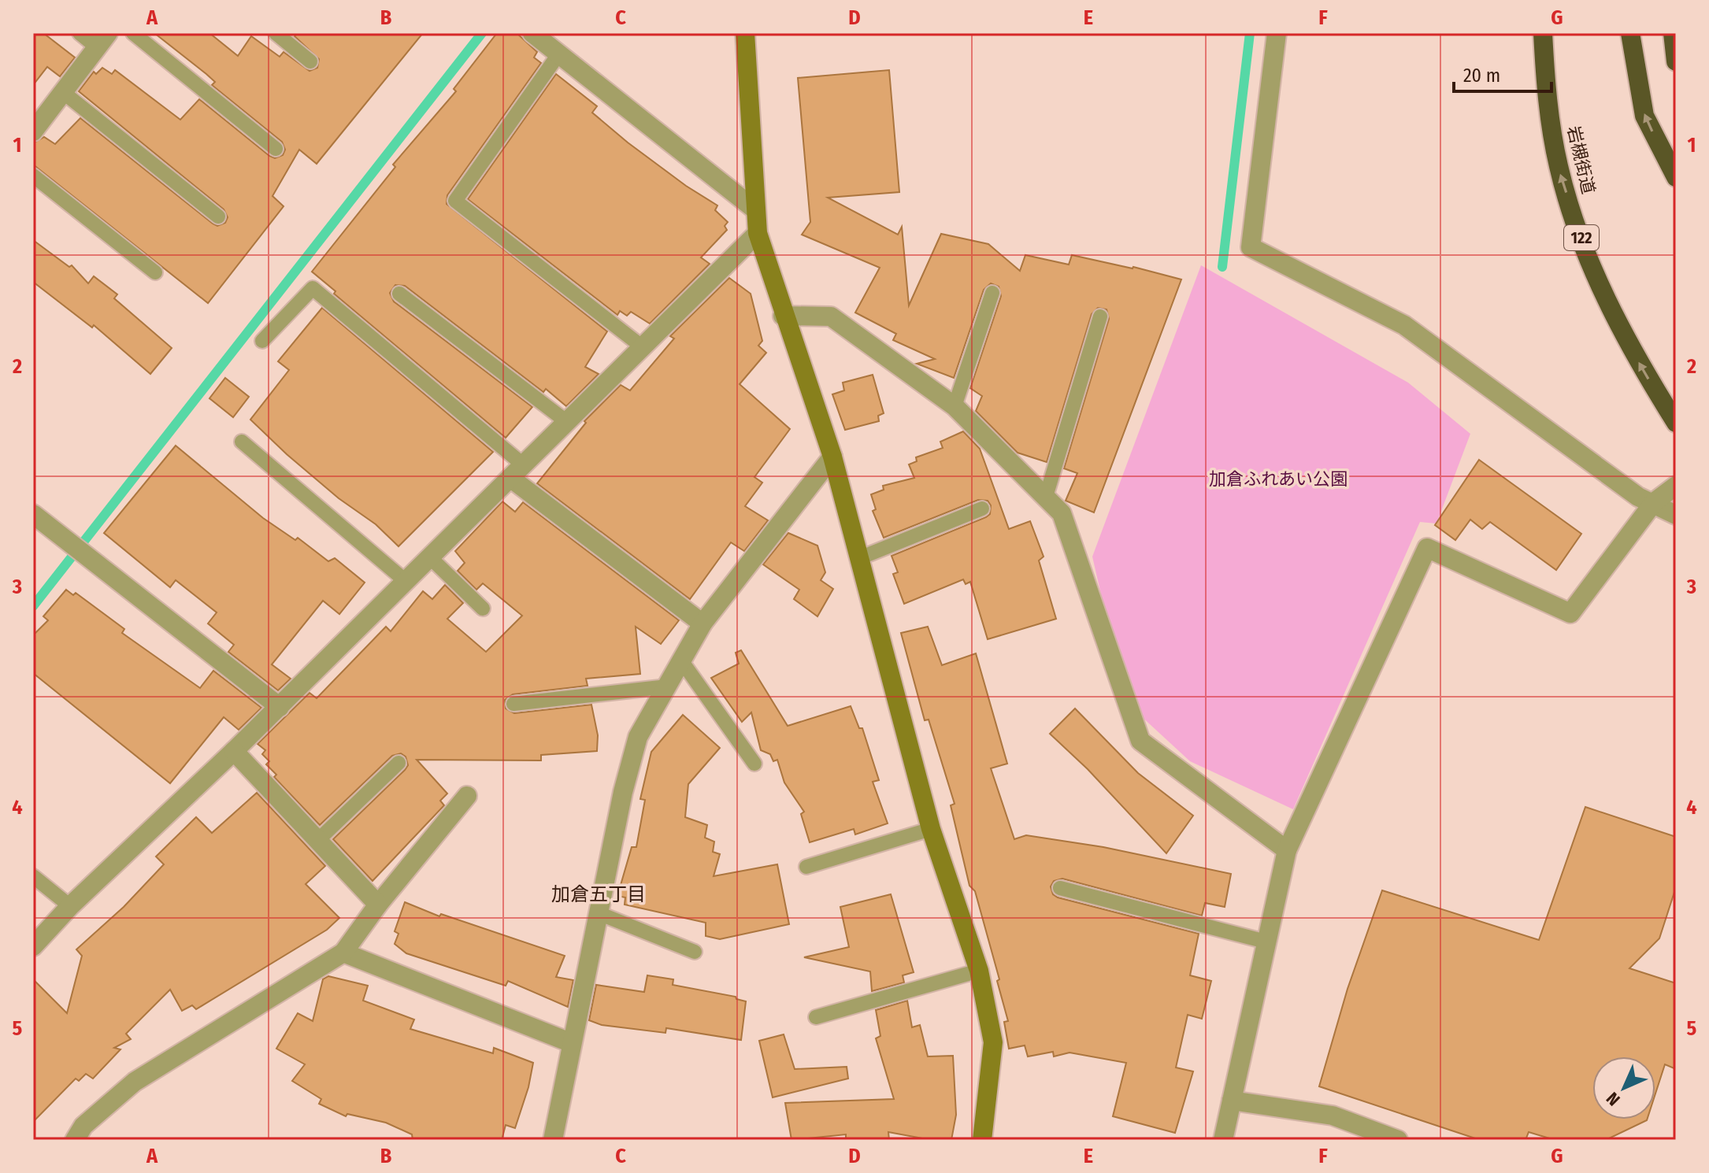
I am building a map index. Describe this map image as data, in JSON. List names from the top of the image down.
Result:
{
  "streets": {
    "highway": ["岩槻街道", "122"]
  },
  "districts": ["加倉五丁目"],
  "parks": ["加倉ふれあい公園"],
  "scale_bar": "20 m",
  "north": "bottom left",
  "grid": {
    "columns": [
      "A",
      "B",
      "C",
      "D",
      "E",
      "F",
      "G"
    ],
    "rows": [
      "1",
      "2",
      "3",
      "4",
      "5"
    ]
  }
}
